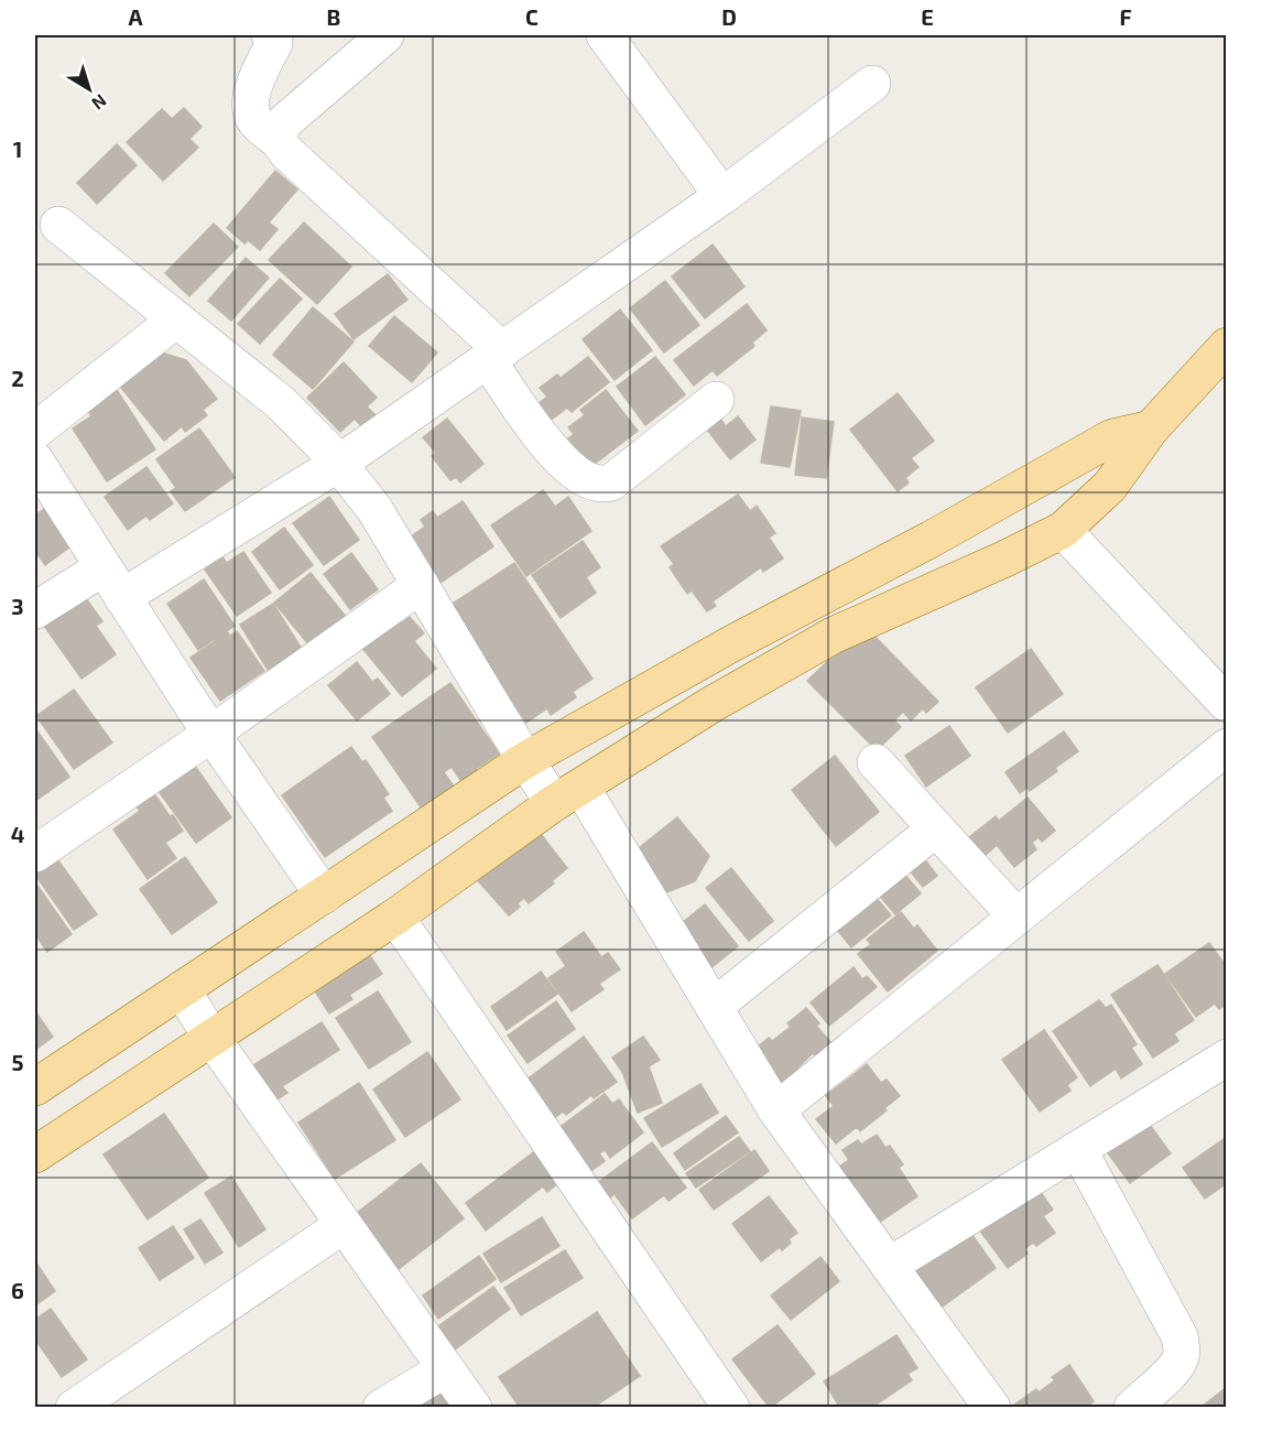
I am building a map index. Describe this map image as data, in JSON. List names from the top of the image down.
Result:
{
  "north": "bottom right",
  "grid": {
    "columns": [
      "A",
      "B",
      "C",
      "D",
      "E",
      "F"
    ],
    "rows": [
      "1",
      "2",
      "3",
      "4",
      "5",
      "6"
    ]
  }
}
